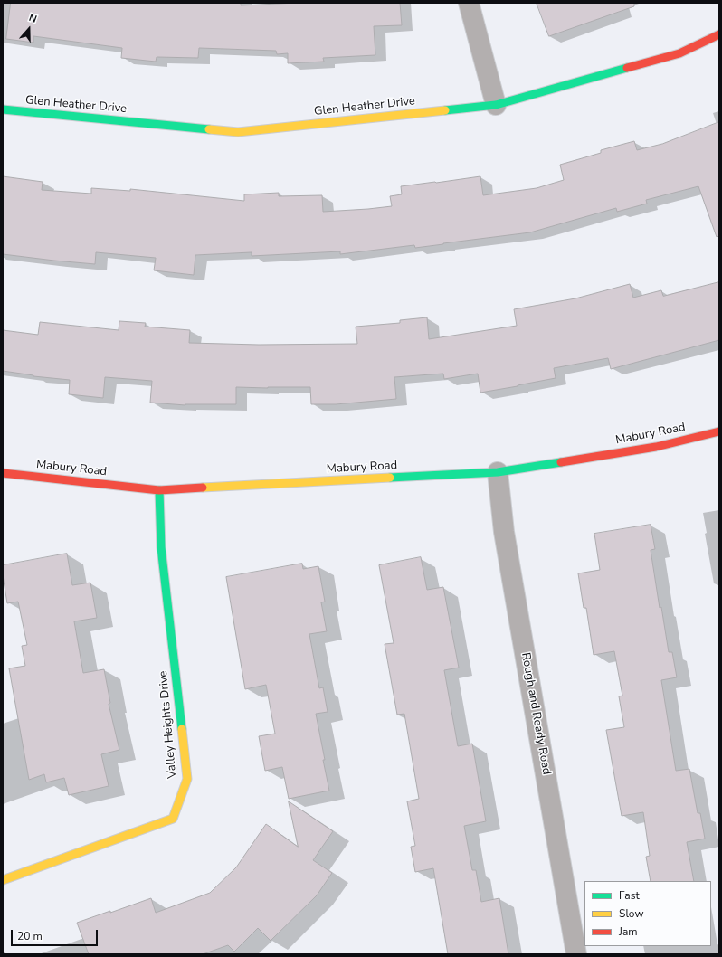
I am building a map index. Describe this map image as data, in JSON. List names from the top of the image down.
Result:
{
  "streets": {
    "street": [
      "Glen Heather Drive",
      "Mabury Road",
      "Rough and Ready Road",
      "Valley Heights Drive"
    ]
  },
  "crossings": [
    ["Mabury Road", "Rough and Ready Road"],
    ["Mabury Road", "Valley Heights Drive"]
  ],
  "legend": ["Fast", "Slow", "Jam"],
  "scale_bar": "20 m",
  "north": "top"
}
